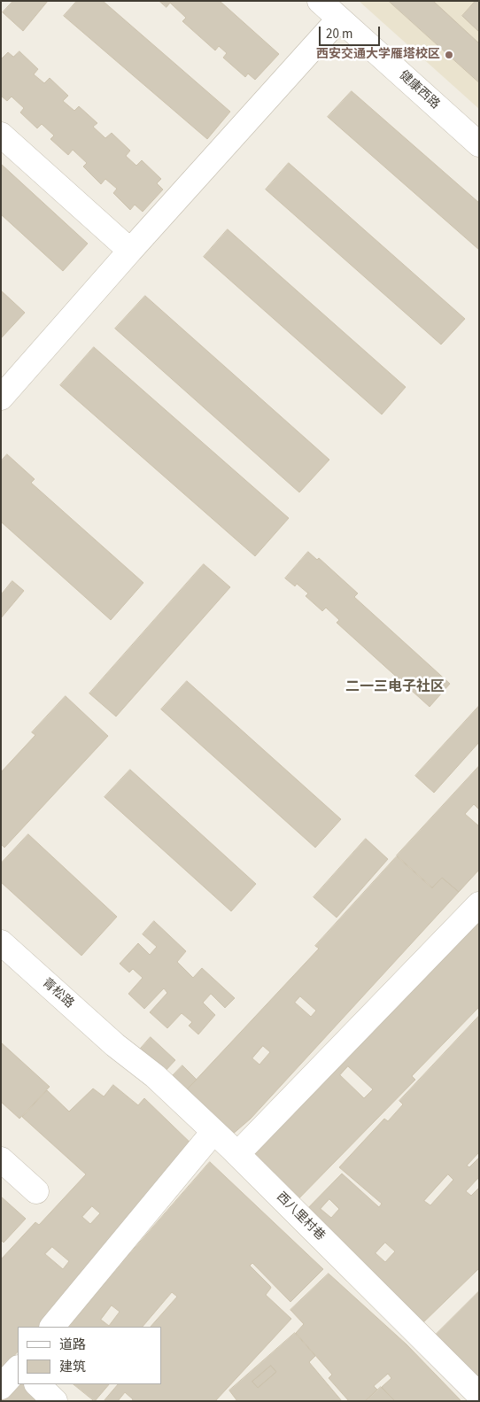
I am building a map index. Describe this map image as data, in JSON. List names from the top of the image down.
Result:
{
  "streets": {
    "street": ["健康西路", "青松路", "西八里村巷"]
  },
  "crossings": [
    ["青松路", "西八里村巷"]
  ],
  "districts": ["二一三电子社区"],
  "places": ["西安交通大学雁塔校区"],
  "legend": ["道路", "建筑"],
  "scale_bar": "20 m"
}
